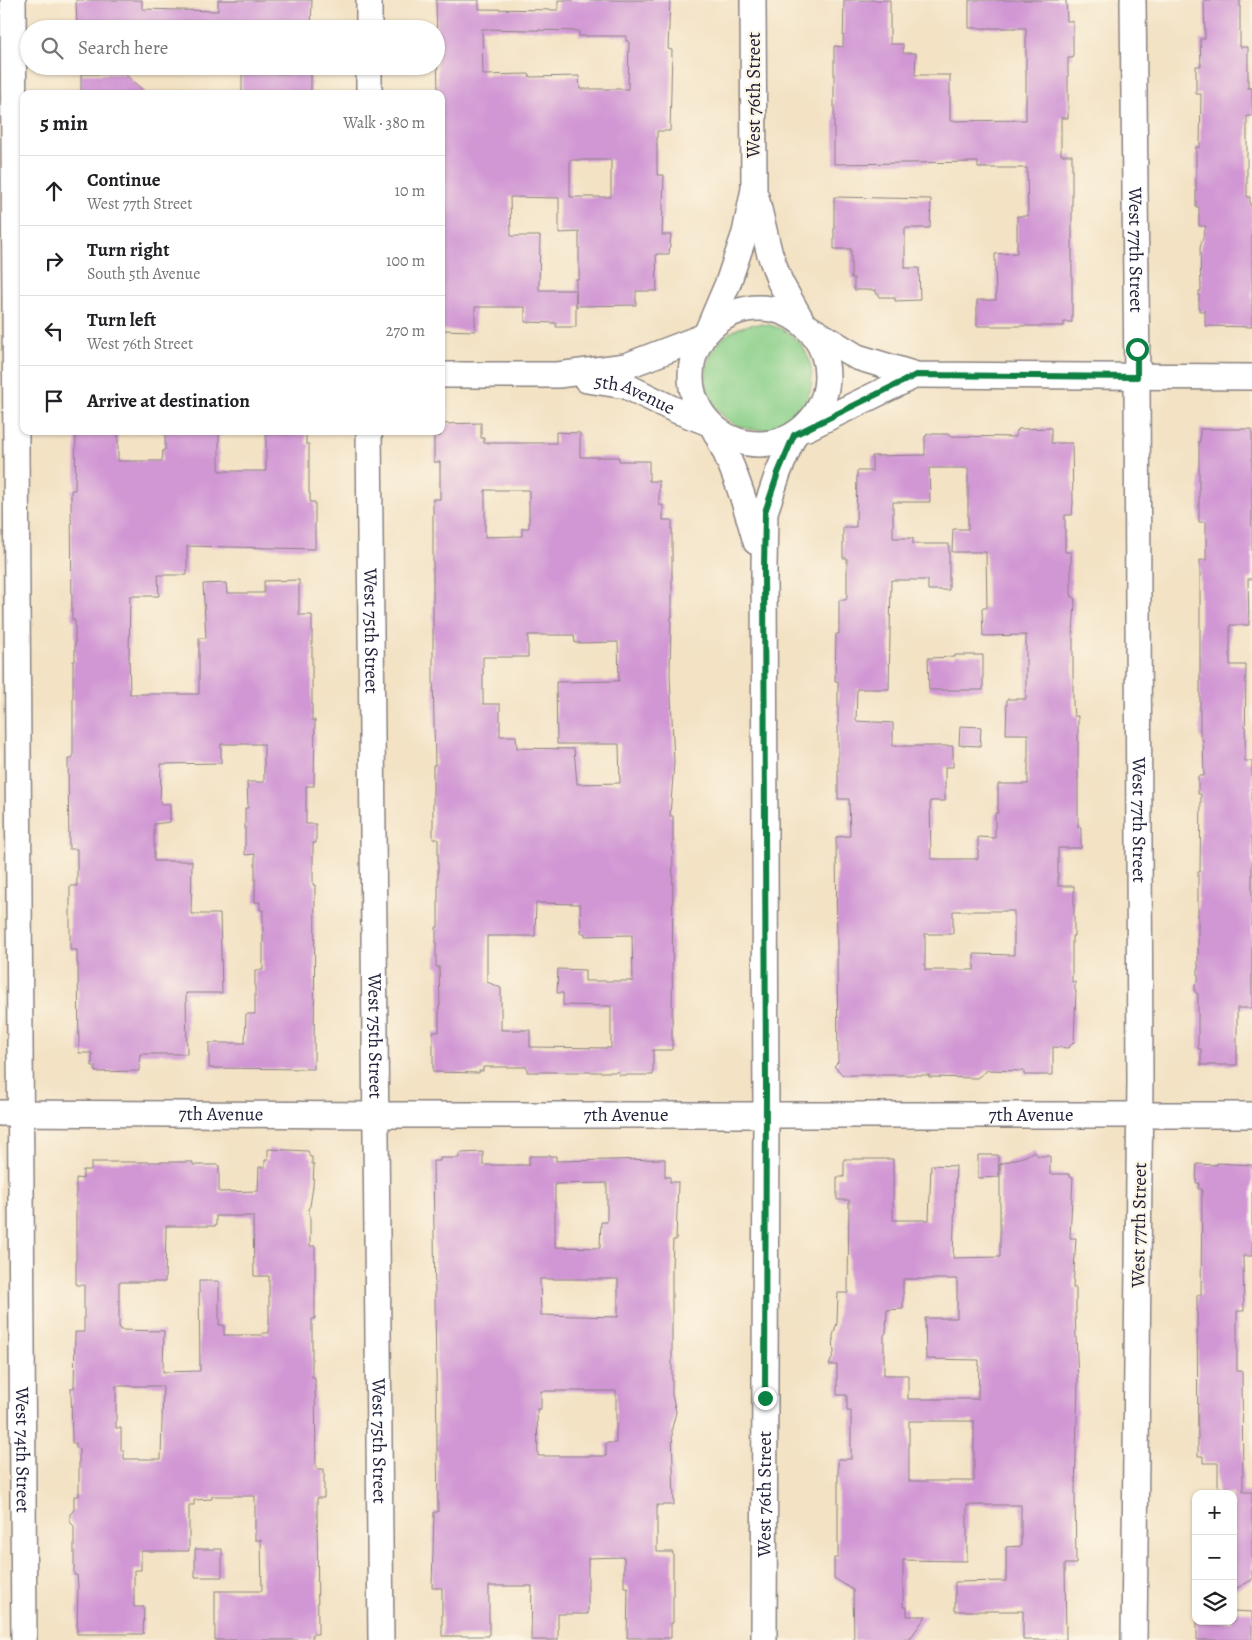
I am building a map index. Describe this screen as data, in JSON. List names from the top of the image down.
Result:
{
  "streets": {
    "street": [
      "West 76th Street",
      "West 77th Street",
      "5th Avenue",
      "West 75th Street",
      "7th Avenue",
      "West 74th Street"
    ]
  },
  "crossings": [
    ["West 76th Street", "5th Avenue"],
    ["West 76th Street", "7th Avenue"],
    ["West 77th Street", "7th Avenue"],
    ["West 75th Street", "7th Avenue"],
    ["7th Avenue", "West 74th Street"]
  ],
  "page": {
    "search": "Search here",
    "heading": ["5 min", "Walk · 380 m"],
    "list": [
      ["Continue", "West 77th Street", "10 m"],
      ["Turn right", "South 5th Avenue", "100 m"],
      ["Turn left", "West 76th Street", "270 m"],
      "Arrive at destination"
    ],
    "map_buttons": ["+", "−"]
  }
}
